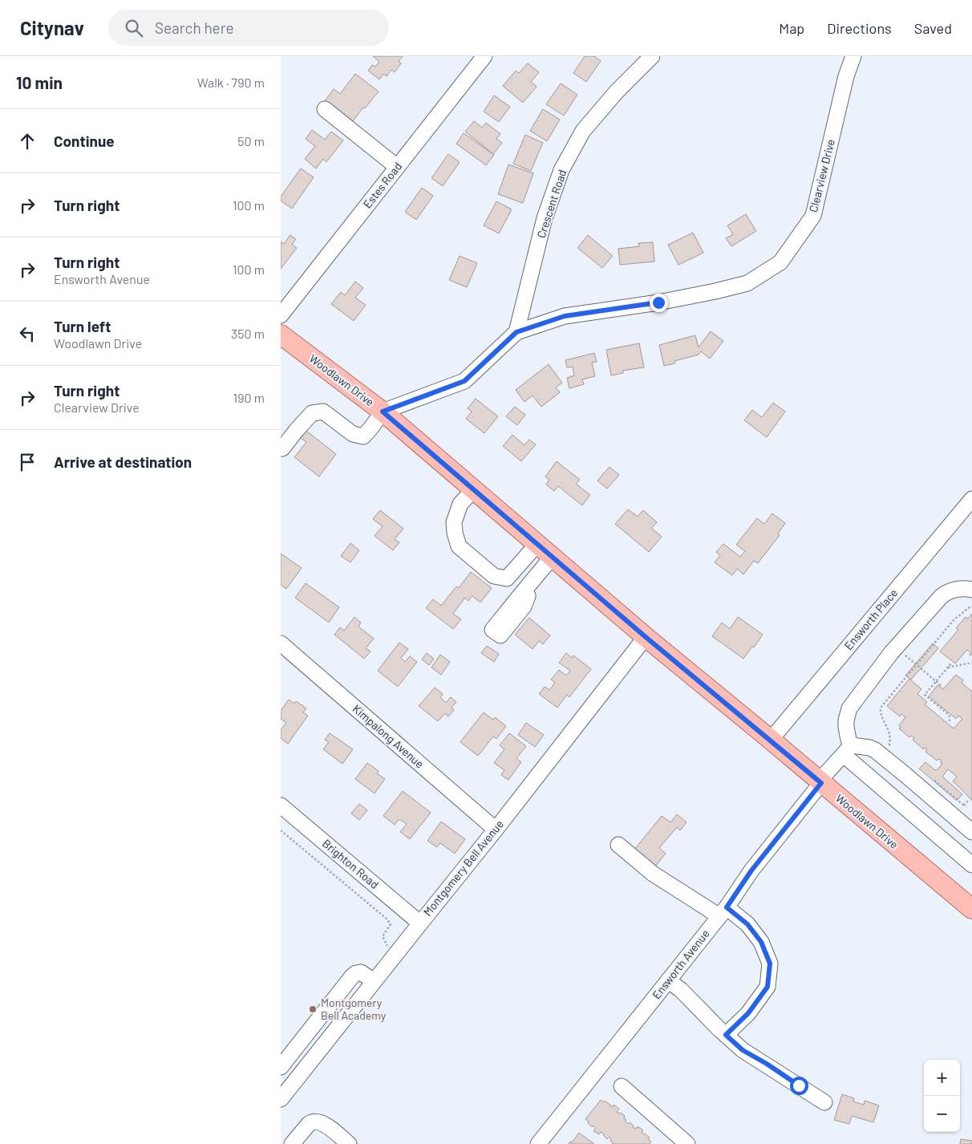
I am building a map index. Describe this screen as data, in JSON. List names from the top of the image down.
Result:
{
  "streets": {
    "main road": ["Woodlawn Drive"],
    "street": [
      "Clearview Drive",
      "Estes Road",
      "Crescent Road",
      "Ensworth Place",
      "Kimpalong Avenue",
      "Brighton Road",
      "Montgomery Bell Avenue",
      "Ensworth Avenue"
    ]
  },
  "crossings": [
    ["Clearview Drive", "Crescent Road"],
    ["Clearview Drive", "Woodlawn Drive"],
    ["Woodlawn Drive", "Ensworth Place"],
    ["Woodlawn Drive", "Montgomery Bell Avenue"],
    ["Woodlawn Drive", "Ensworth Avenue"],
    ["Kimpalong Avenue", "Montgomery Bell Avenue"],
    ["Brighton Road", "Montgomery Bell Avenue"]
  ],
  "places": ["Montgomery Bell Academy"],
  "page": {
    "header": "Citynav",
    "search": "Search here",
    "nav": ["Map", "Directions", "Saved"],
    "heading": ["10 min", "Walk · 790 m"],
    "list": [
      ["Continue", "50 m"],
      ["Turn right", "100 m"],
      ["Turn right", "Ensworth Avenue", "100 m"],
      ["Turn left", "Woodlawn Drive", "350 m"],
      ["Turn right", "Clearview Drive", "190 m"],
      "Arrive at destination"
    ],
    "map_buttons": ["+", "−"]
  }
}
